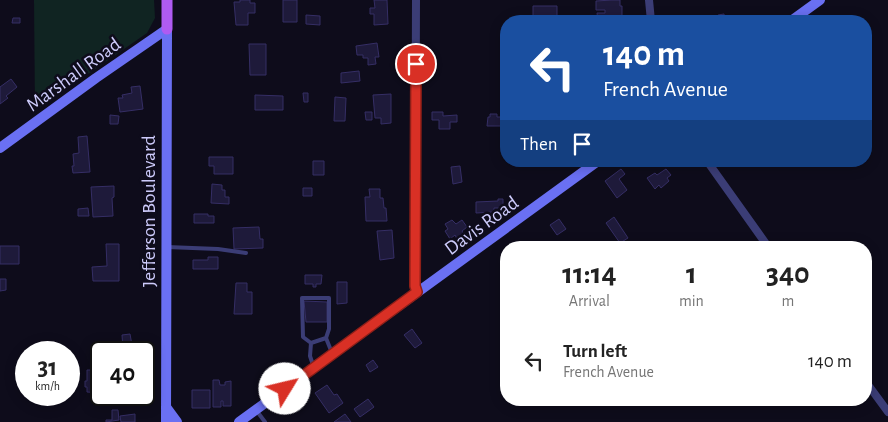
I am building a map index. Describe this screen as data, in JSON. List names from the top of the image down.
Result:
{
  "streets": {
    "main road": ["Jefferson Boulevard"],
    "street": ["Marshall Road", "Davis Road"]
  },
  "crossings": [
    ["Marshall Road", "Jefferson Boulevard"]
  ],
  "page": {
    "turn": ["140 m", "French Avenue"],
    "then": "Then",
    "eta": [
      "11:14",
      "Arrival",
      "1",
      "min",
      "340",
      "m"
    ],
    "list": [
      {
        "name": "Turn left",
        "note": "French Avenue",
        "value": "140 m"
      }
    ],
    "speed": "31 km/h",
    "limit": "40"
  }
}
